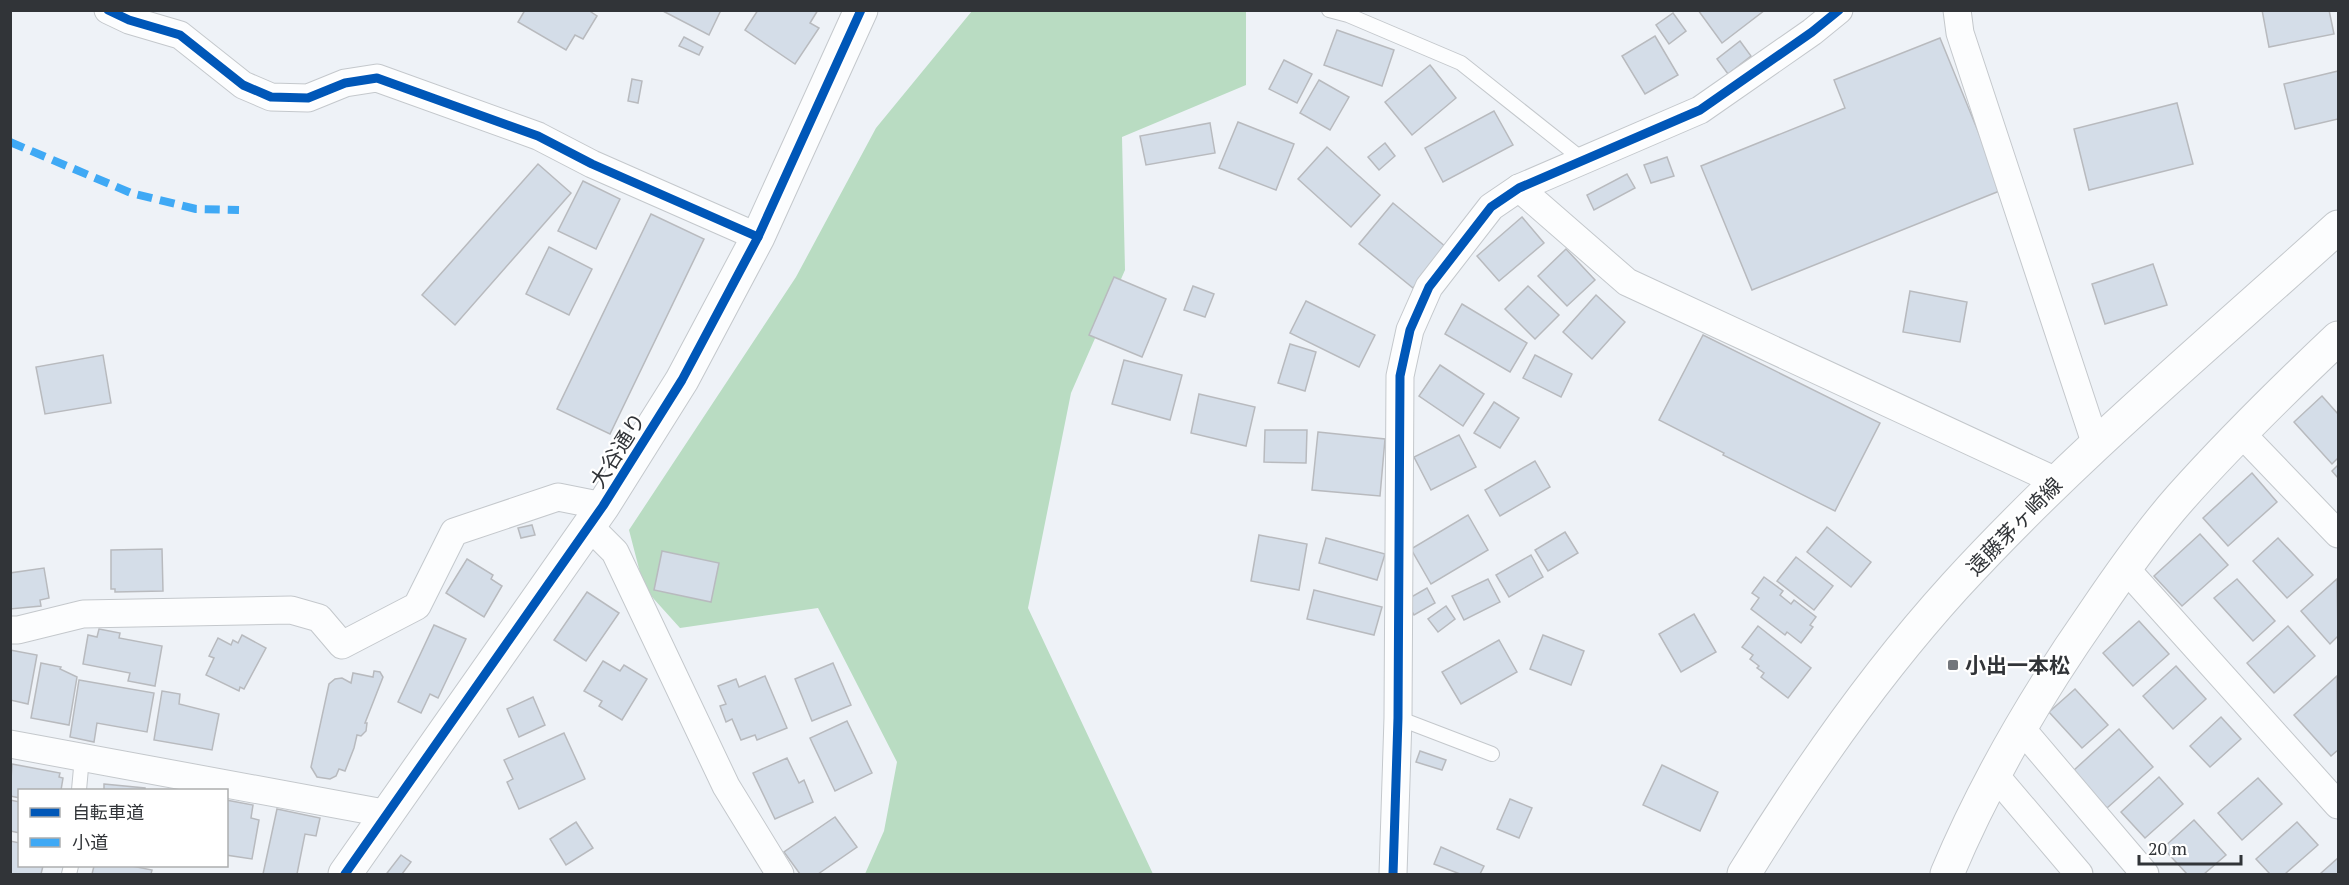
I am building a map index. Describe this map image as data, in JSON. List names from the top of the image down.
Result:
{
  "streets": {
    "street": ["大谷通り", "遠藤茅ヶ崎線"]
  },
  "places": {
    "transit": ["小出一本松"]
  },
  "legend": ["自転車道", "小道"],
  "scale_bar": "20 m"
}
